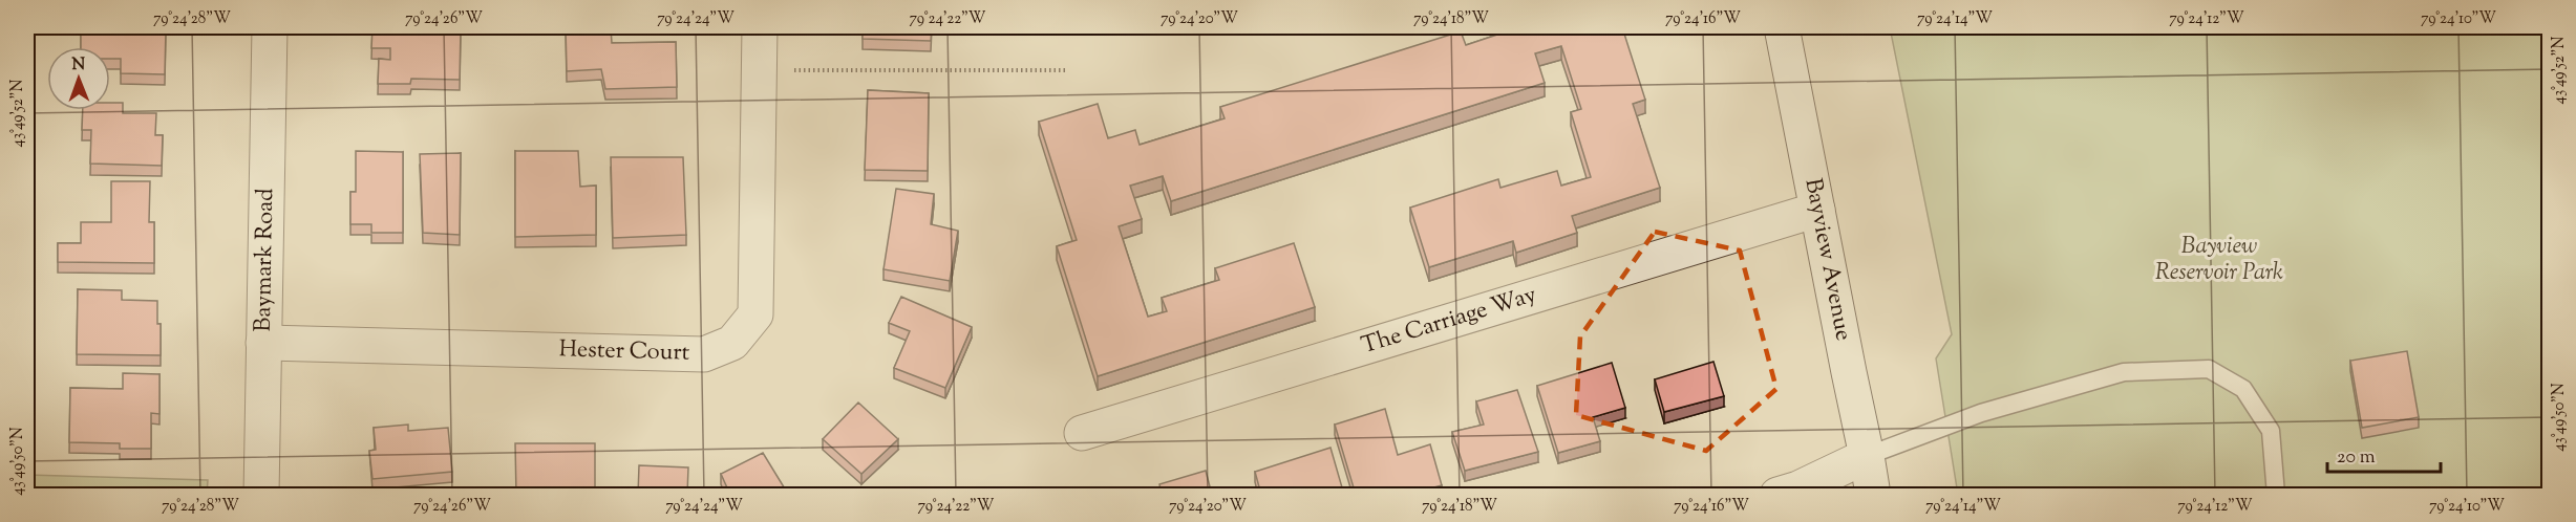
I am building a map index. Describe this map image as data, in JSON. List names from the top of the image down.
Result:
{
  "streets": {
    "street": [
      "Baymark Road",
      "Bayview Avenue",
      "The Carriage Way",
      "Hester Court"
    ]
  },
  "crossings": [
    ["Baymark Road", "Hester Court"],
    ["Bayview Avenue", "The Carriage Way"]
  ],
  "parks": ["Bayview Reservoir Park"],
  "scale_bar": "20 m",
  "north": "top",
  "coordinates": [
    "79°24'28\"W",
    "79°24'26\"W",
    "79°24'24\"W",
    "79°24'22\"W",
    "79°24'20\"W",
    "79°24'18\"W",
    "79°24'16\"W",
    "79°24'14\"W",
    "79°24'12\"W",
    "79°24'10\"W",
    "43°49'52\"N",
    "43°49'50\"N"
  ]
}
